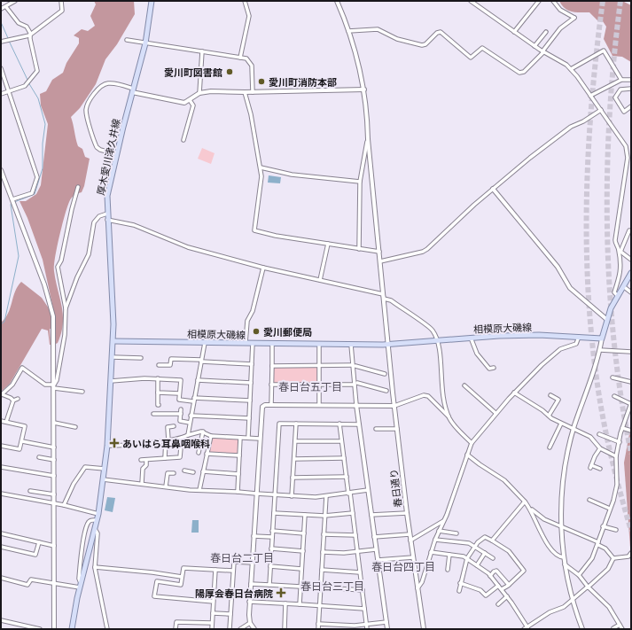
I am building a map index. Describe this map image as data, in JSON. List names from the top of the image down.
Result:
{
  "streets": {
    "main road": ["厚木愛川津久井線", "相模原大磯線"],
    "street": ["春日通り"]
  },
  "crossings": [
    ["厚木愛川津久井線", "相模原大磯線"],
    ["相模原大磯線", "春日通り"]
  ],
  "districts": [
    "春日台五丁目",
    "春日台二丁目",
    "春日台四丁目",
    "春日台三丁目"
  ],
  "places": {
    "other": ["愛川町図書館", "愛川町消防本部", "愛川郵便局"],
    "health": ["あいはら耳鼻咽喉科", "陽厚会春日台病院"]
  }
}
